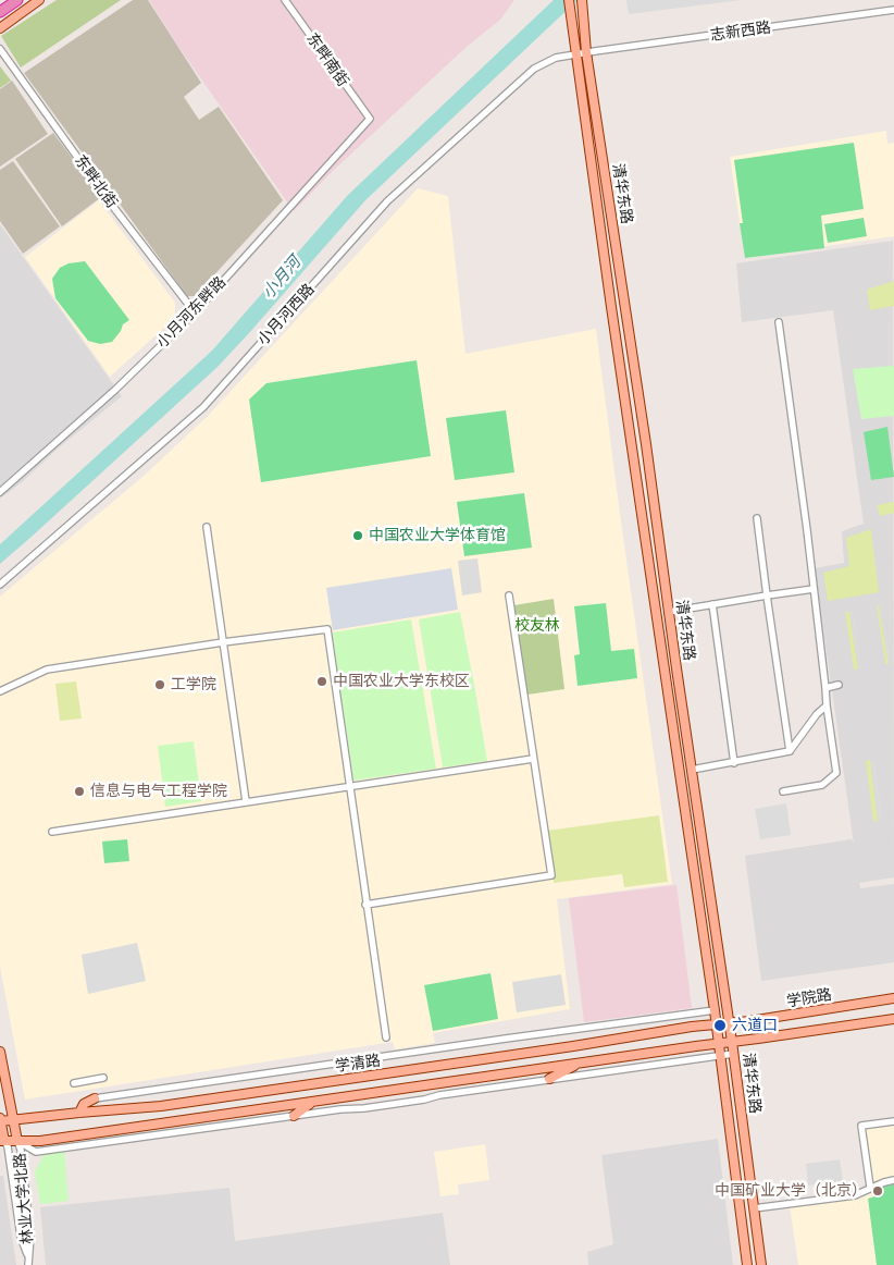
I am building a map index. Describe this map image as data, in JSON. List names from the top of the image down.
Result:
{
  "streets": {
    "main road": ["清华东路", "学院路", "学清路"],
    "street": [
      "志新西路",
      "东畔南街",
      "东畔北街",
      "小月河东畔路",
      "小月河西路",
      "林业大学北路"
    ]
  },
  "crossings": [
    ["志新西路", "清华东路"],
    ["志新西路", "小月河西路"],
    ["东畔南街", "小月河东畔路"],
    ["东畔北街", "小月河东畔路"],
    ["清华东路", "小月河西路"],
    ["清华东路", "学院路"],
    ["清华东路", "学清路"],
    ["学院路", "学清路"]
  ],
  "water": ["小月河"],
  "parks": ["校友林"],
  "places": [
    "中国农业大学体育馆",
    "中国农业大学东校区",
    "工学院",
    "信息与电气工程学院",
    "六道口",
    "中国矿业大学（北京）"
  ]
}
